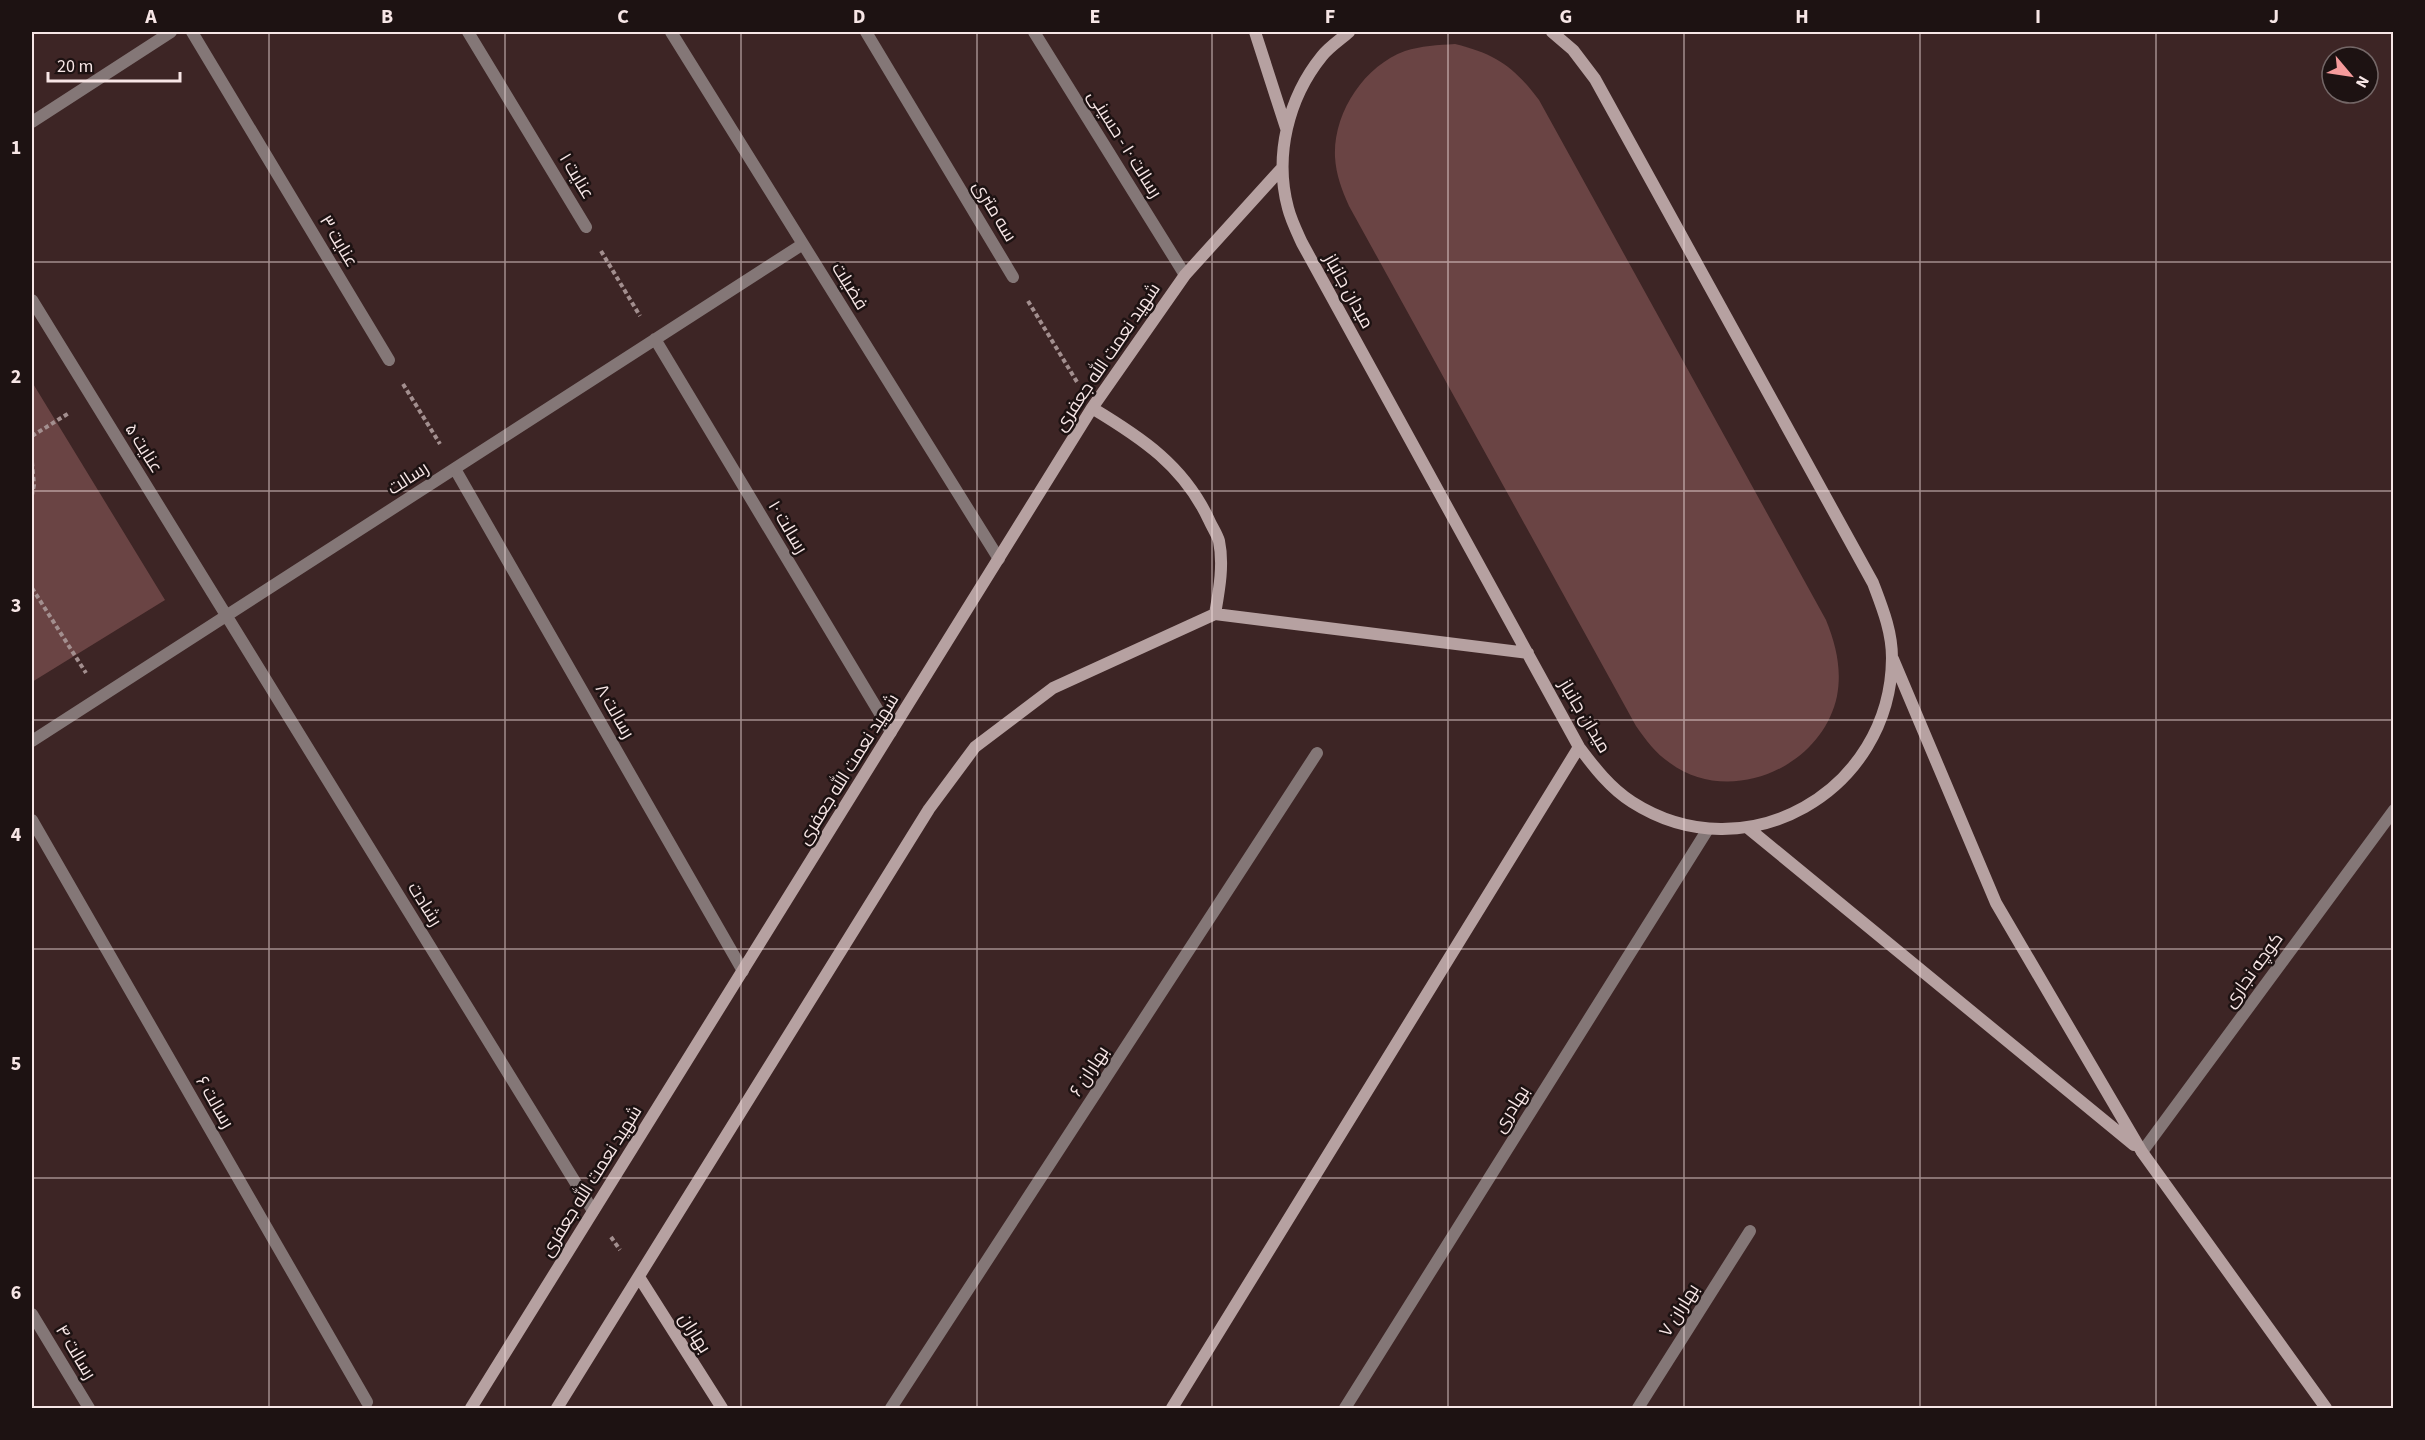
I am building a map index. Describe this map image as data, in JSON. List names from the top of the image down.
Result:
{
  "streets": {
    "main road": ["میدان جانباز", "شهید نعمت الله جعفری", "بهاران"],
    "street": [
      "رسالت ۱۰ - حسینی",
      "عنایت ۱",
      "سه متری",
      "عنایت ۳",
      "فضیلت",
      "عنایت ۵",
      "رسالت",
      "رسالت ۱۰",
      "رسالت ۸",
      "رشادت",
      "کوچه نجاری",
      "بهاران ۶",
      "رسالت ۶",
      "بهادری",
      "بهاران ۷",
      "رسالت ۴"
    ]
  },
  "crossings": [
    ["رسالت ۱۰ - حسینی", "شهید نعمت الله جعفری"],
    ["عنایت ۱", "رسالت"],
    ["عنایت ۱", "رسالت ۱۰"],
    ["فضیلت", "شهید نعمت الله جعفری"],
    ["فضیلت", "رسالت"],
    ["میدان جانباز", "شهید نعمت الله جعفری"],
    ["میدان جانباز", "بهادری"],
    ["شهید نعمت الله جعفری", "رسالت ۱۰"],
    ["شهید نعمت الله جعفری", "رسالت ۸"],
    ["شهید نعمت الله جعفری", "رشادت"],
    ["عنایت ۵", "رسالت"],
    ["عنایت ۵", "رشادت"],
    ["رسالت", "رسالت ۱۰"],
    ["رسالت", "رسالت ۸"],
    ["رسالت", "رشادت"]
  ],
  "scale_bar": "20 m",
  "north": "bottom right",
  "grid": {
    "columns": [
      "A",
      "B",
      "C",
      "D",
      "E",
      "F",
      "G",
      "H",
      "I",
      "J"
    ],
    "rows": [
      "1",
      "2",
      "3",
      "4",
      "5",
      "6"
    ]
  }
}
